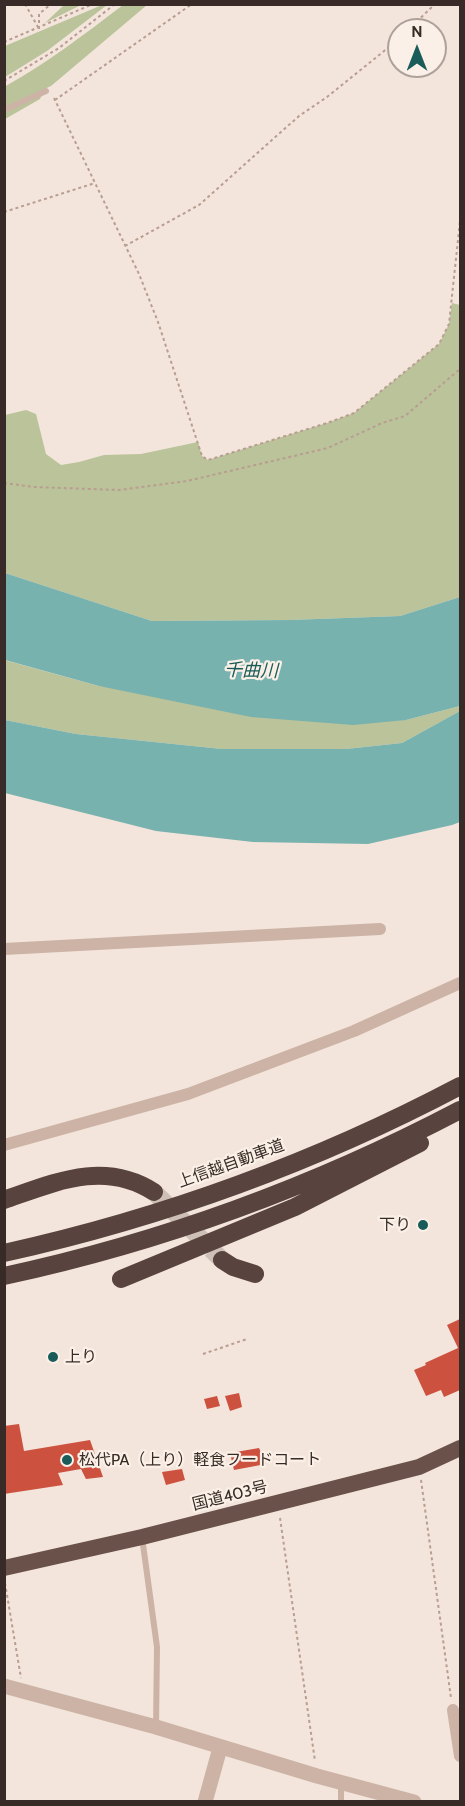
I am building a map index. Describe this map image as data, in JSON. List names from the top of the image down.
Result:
{
  "streets": {
    "highway": ["上信越自動車道", "国道403号"]
  },
  "water": ["千曲川"],
  "places": ["下り", "上り", "松代PA（上り）軽食フードコート"],
  "north": "top"
}
